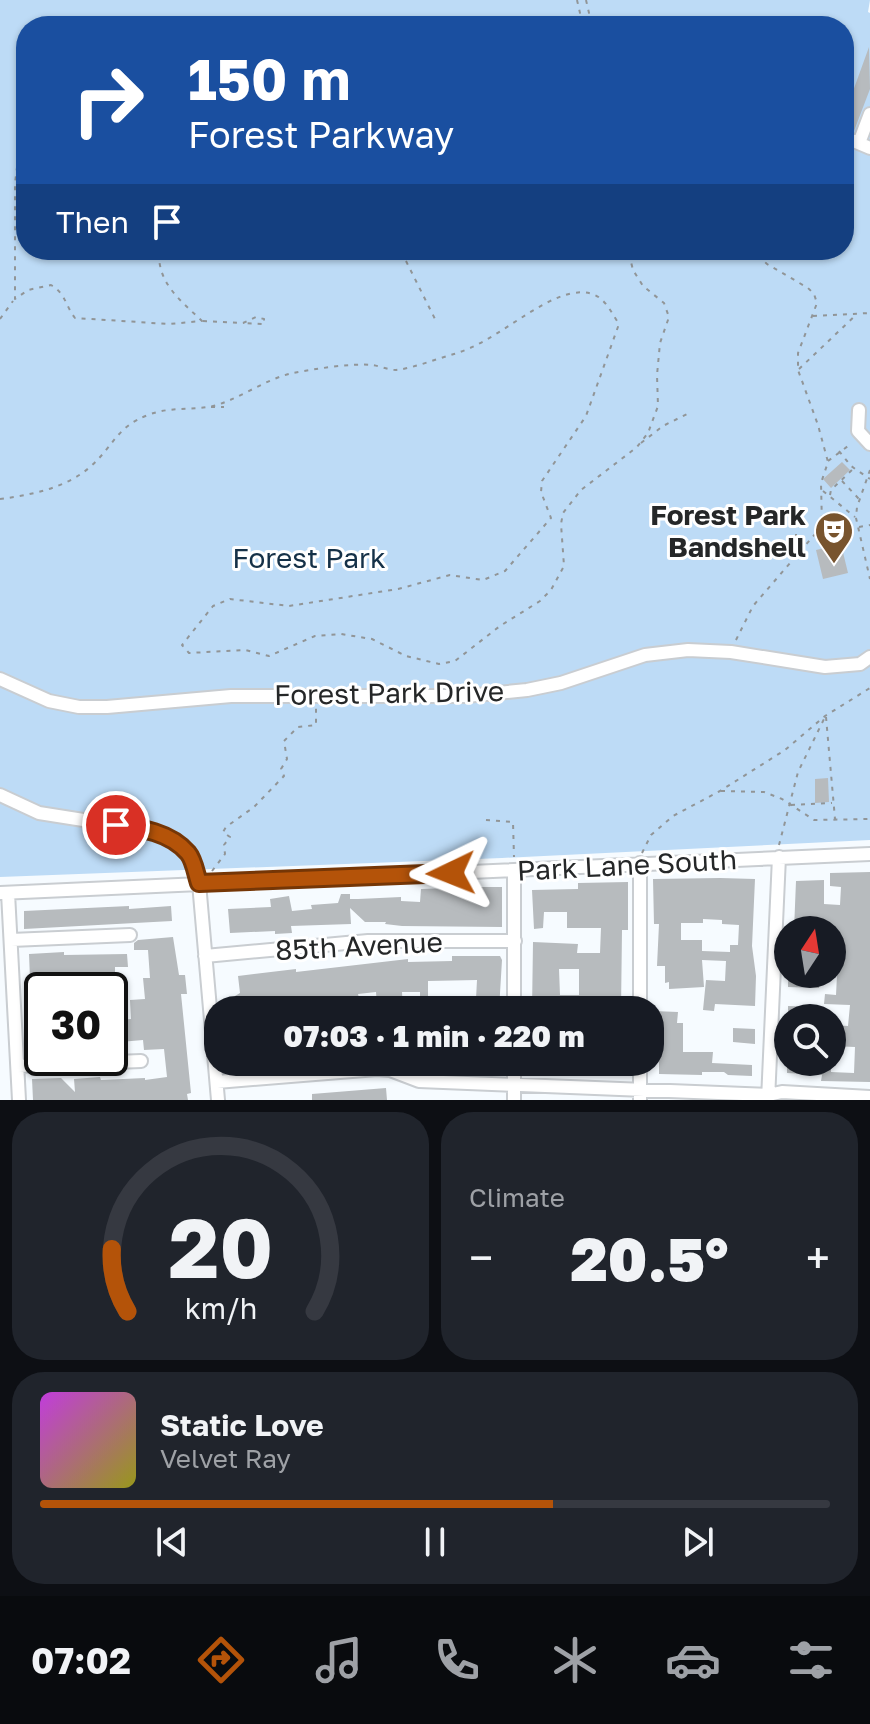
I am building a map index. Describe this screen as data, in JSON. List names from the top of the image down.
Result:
{
  "streets": {
    "street": ["Forest Park Drive", "Park Lane South", "85th Avenue"]
  },
  "parks": ["Forest Park"],
  "places": {
    "theatre": ["Forest Park Bandshell"]
  },
  "north": "top",
  "page": {
    "turn": ["150 m", "Forest Parkway"],
    "then": "Then",
    "limit": "30",
    "trip": "07:03 · 1 min · 220 m",
    "tile": "Climate",
    "heat": ["−", "20.5°", "+"],
    "song": ["Static Love", "Velvet Ray"],
    "tabs": "07:02",
    "gauge": ["20", "km/h"]
  }
}
